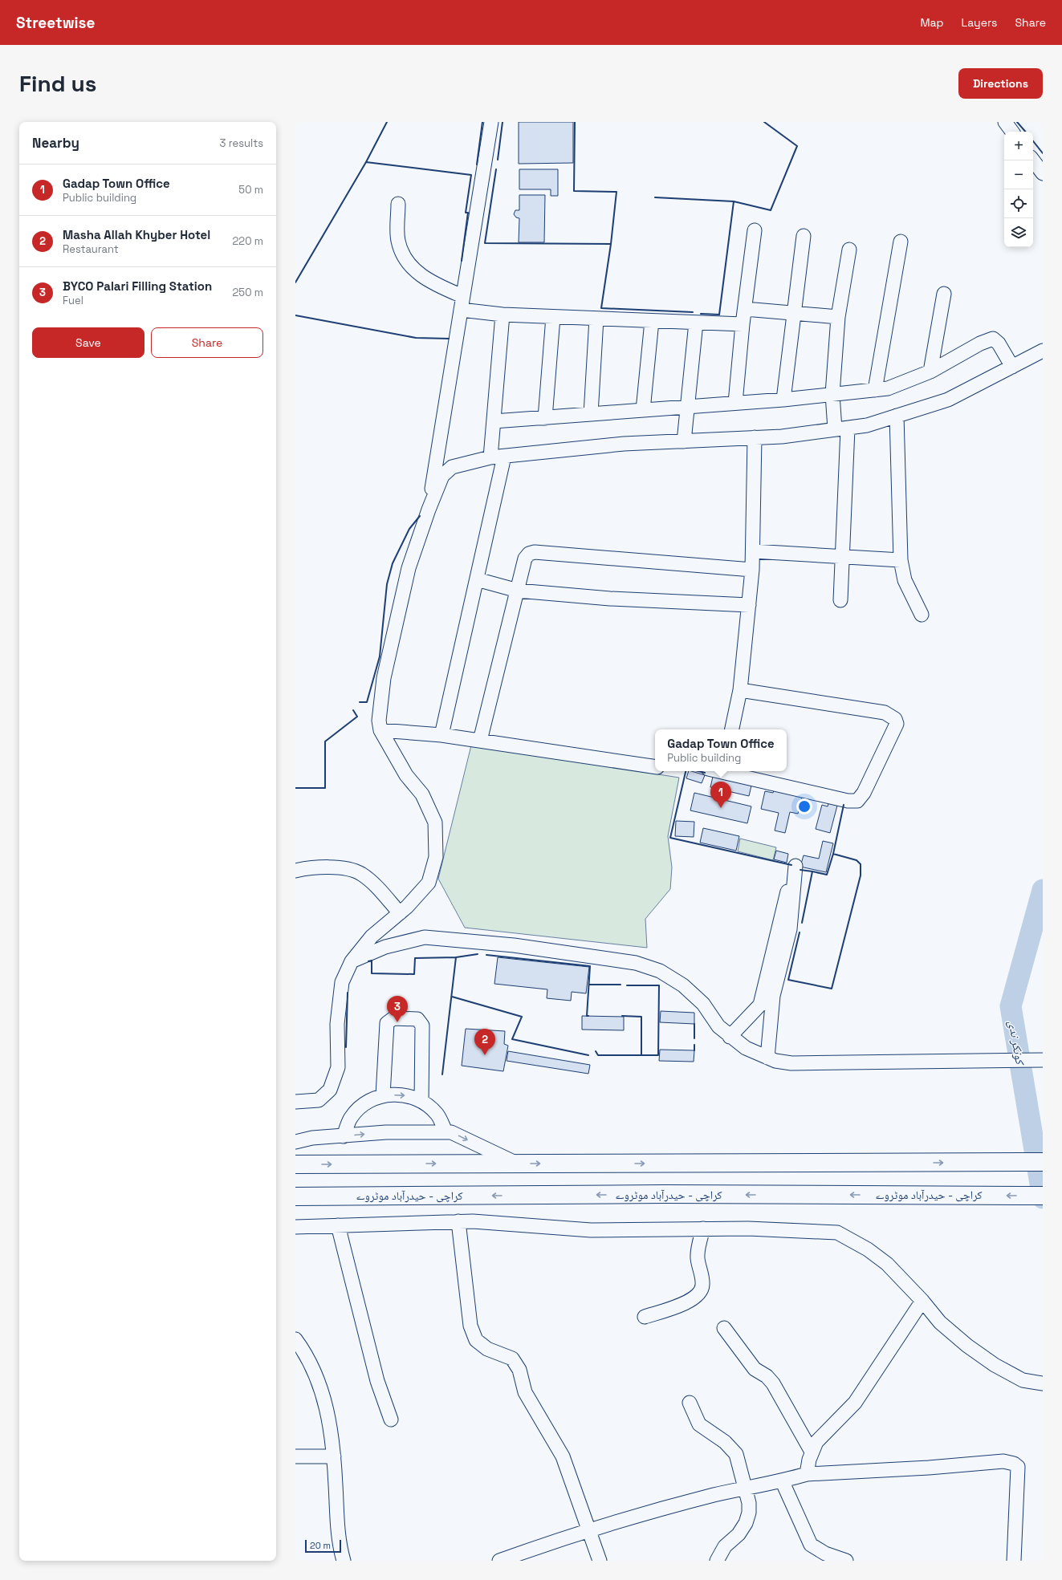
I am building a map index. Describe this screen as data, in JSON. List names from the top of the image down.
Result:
{
  "streets": {
    "highway": ["کراچی - حیدرآباد موٹروے"]
  },
  "water": ["کونکر ندی"],
  "scale_bar": "20 m",
  "page": {
    "header": "Streetwise",
    "nav": ["Map", "Layers", "Share"],
    "buttons": [
      "Directions",
      ["Save", "Share"]
    ],
    "title": "Find us",
    "heading": ["Nearby", "3 results"],
    "map_buttons": ["+", "−"],
    "list": [
      {
        "mark": "1",
        "name": "Gadap Town Office",
        "note": "Public building",
        "value": "50 m"
      },
      {
        "mark": "2",
        "name": "Masha Allah Khyber Hotel",
        "note": "Restaurant",
        "value": "220 m"
      },
      {
        "mark": "3",
        "name": "BYCO Palari Filling Station",
        "note": "Fuel",
        "value": "250 m"
      }
    ],
    "popup": ["Gadap Town Office", "Public building"],
    "pins": ["1", "3", "2"],
    "scale": "20 m"
  }
}
